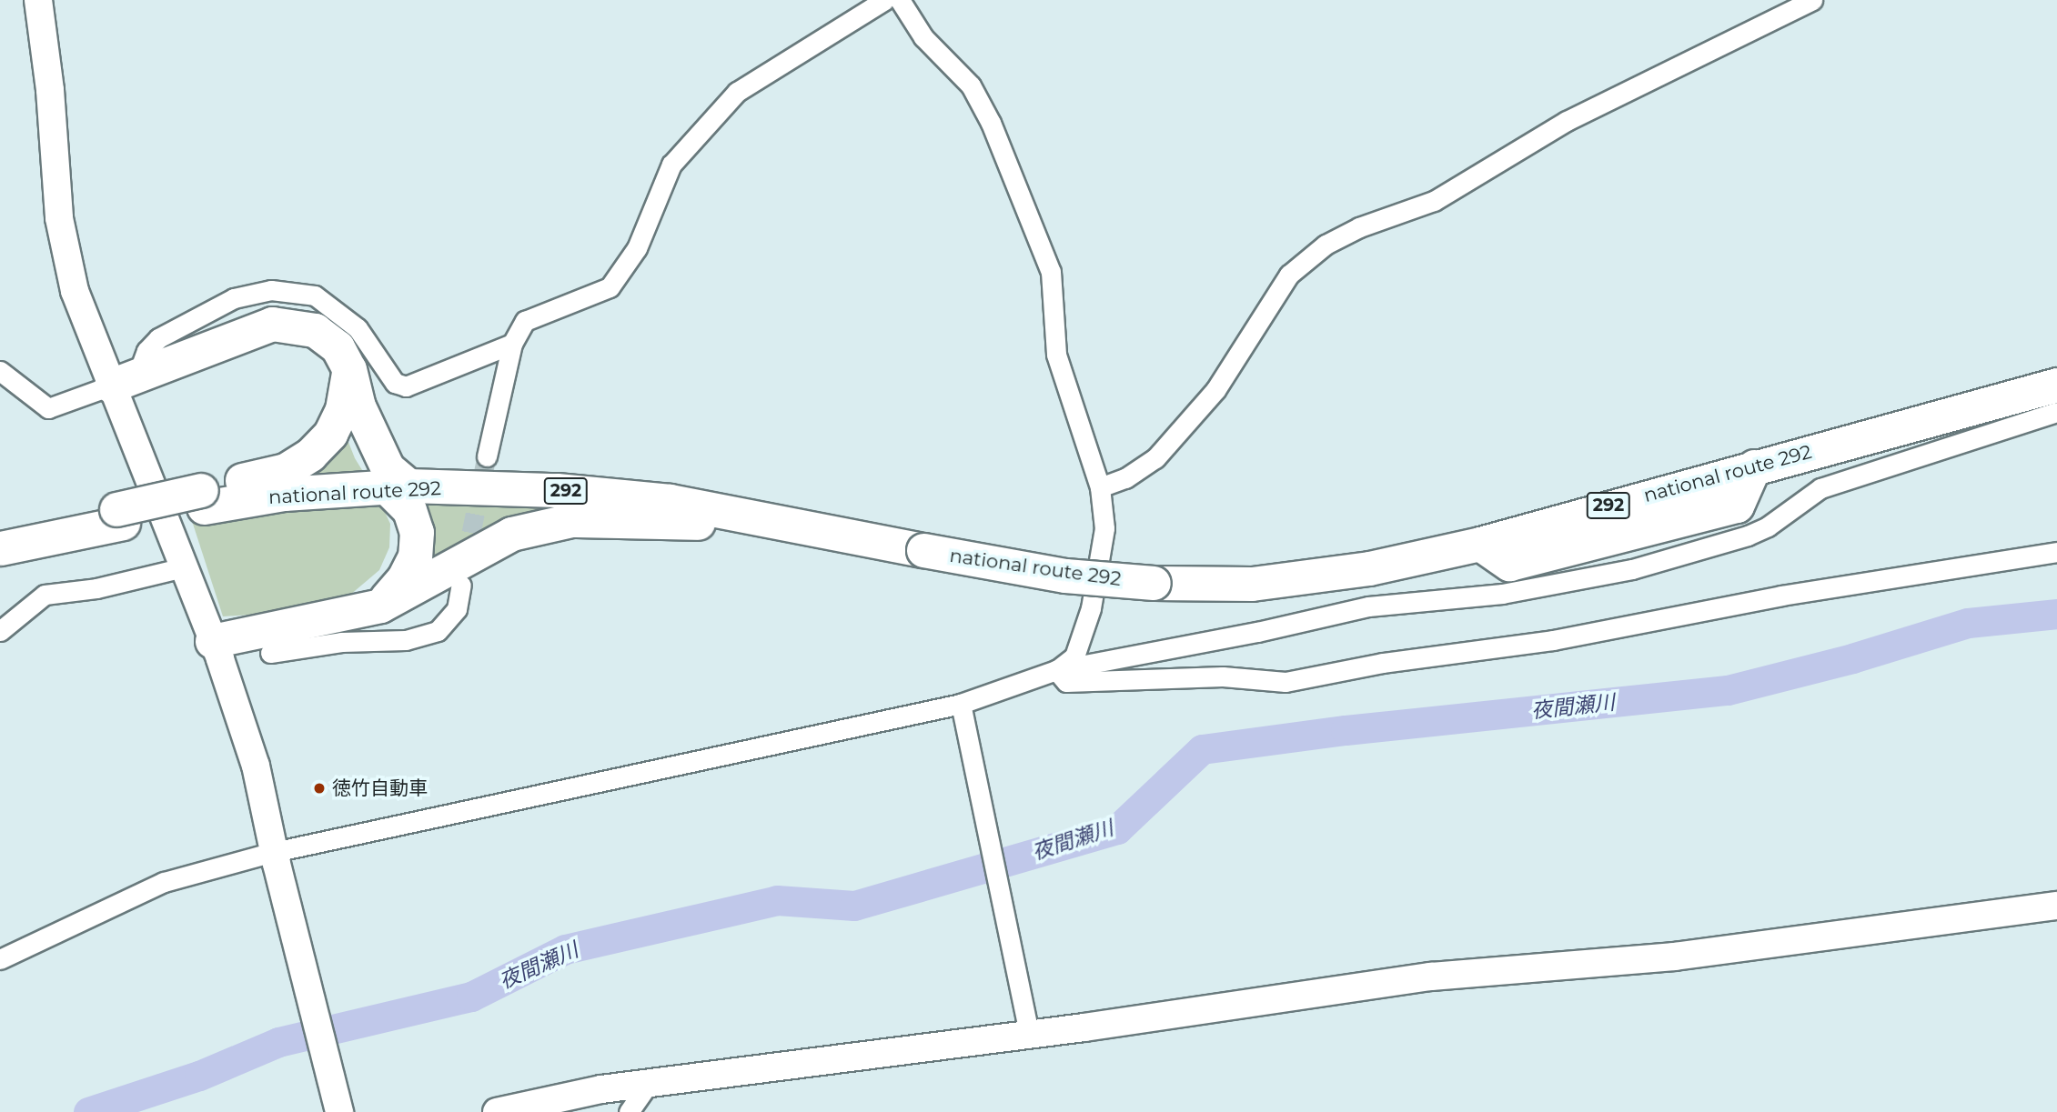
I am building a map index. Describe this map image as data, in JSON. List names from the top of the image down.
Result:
{
  "streets": {
    "highway": ["national route 292", "292"]
  },
  "water": ["夜間瀬川"],
  "places": ["徳竹自動車"]
}
